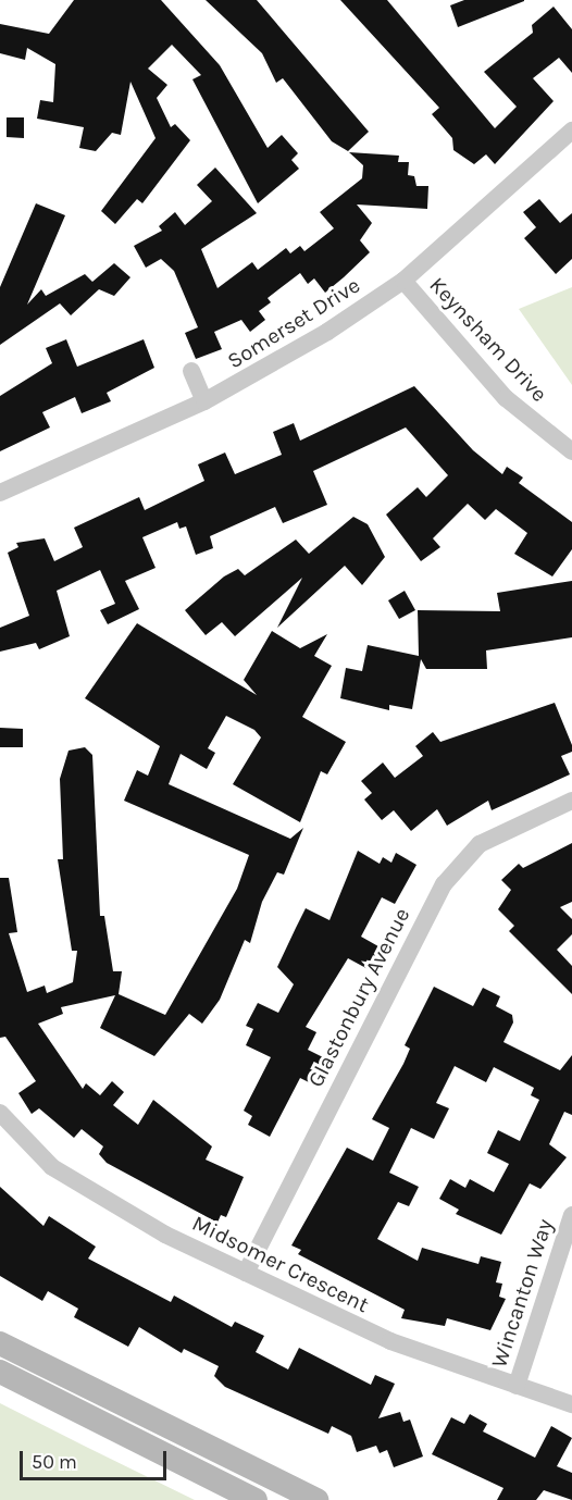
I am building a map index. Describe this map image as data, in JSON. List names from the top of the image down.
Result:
{
  "streets": {
    "street": [
      "Somerset Drive",
      "Keynsham Drive",
      "Glastonbury Avenue",
      "Midsomer Crescent",
      "Wincanton Way"
    ]
  },
  "crossings": [
    ["Somerset Drive", "Keynsham Drive"],
    ["Glastonbury Avenue", "Midsomer Crescent"],
    ["Midsomer Crescent", "Wincanton Way"]
  ],
  "scale_bar": "50 m"
}
